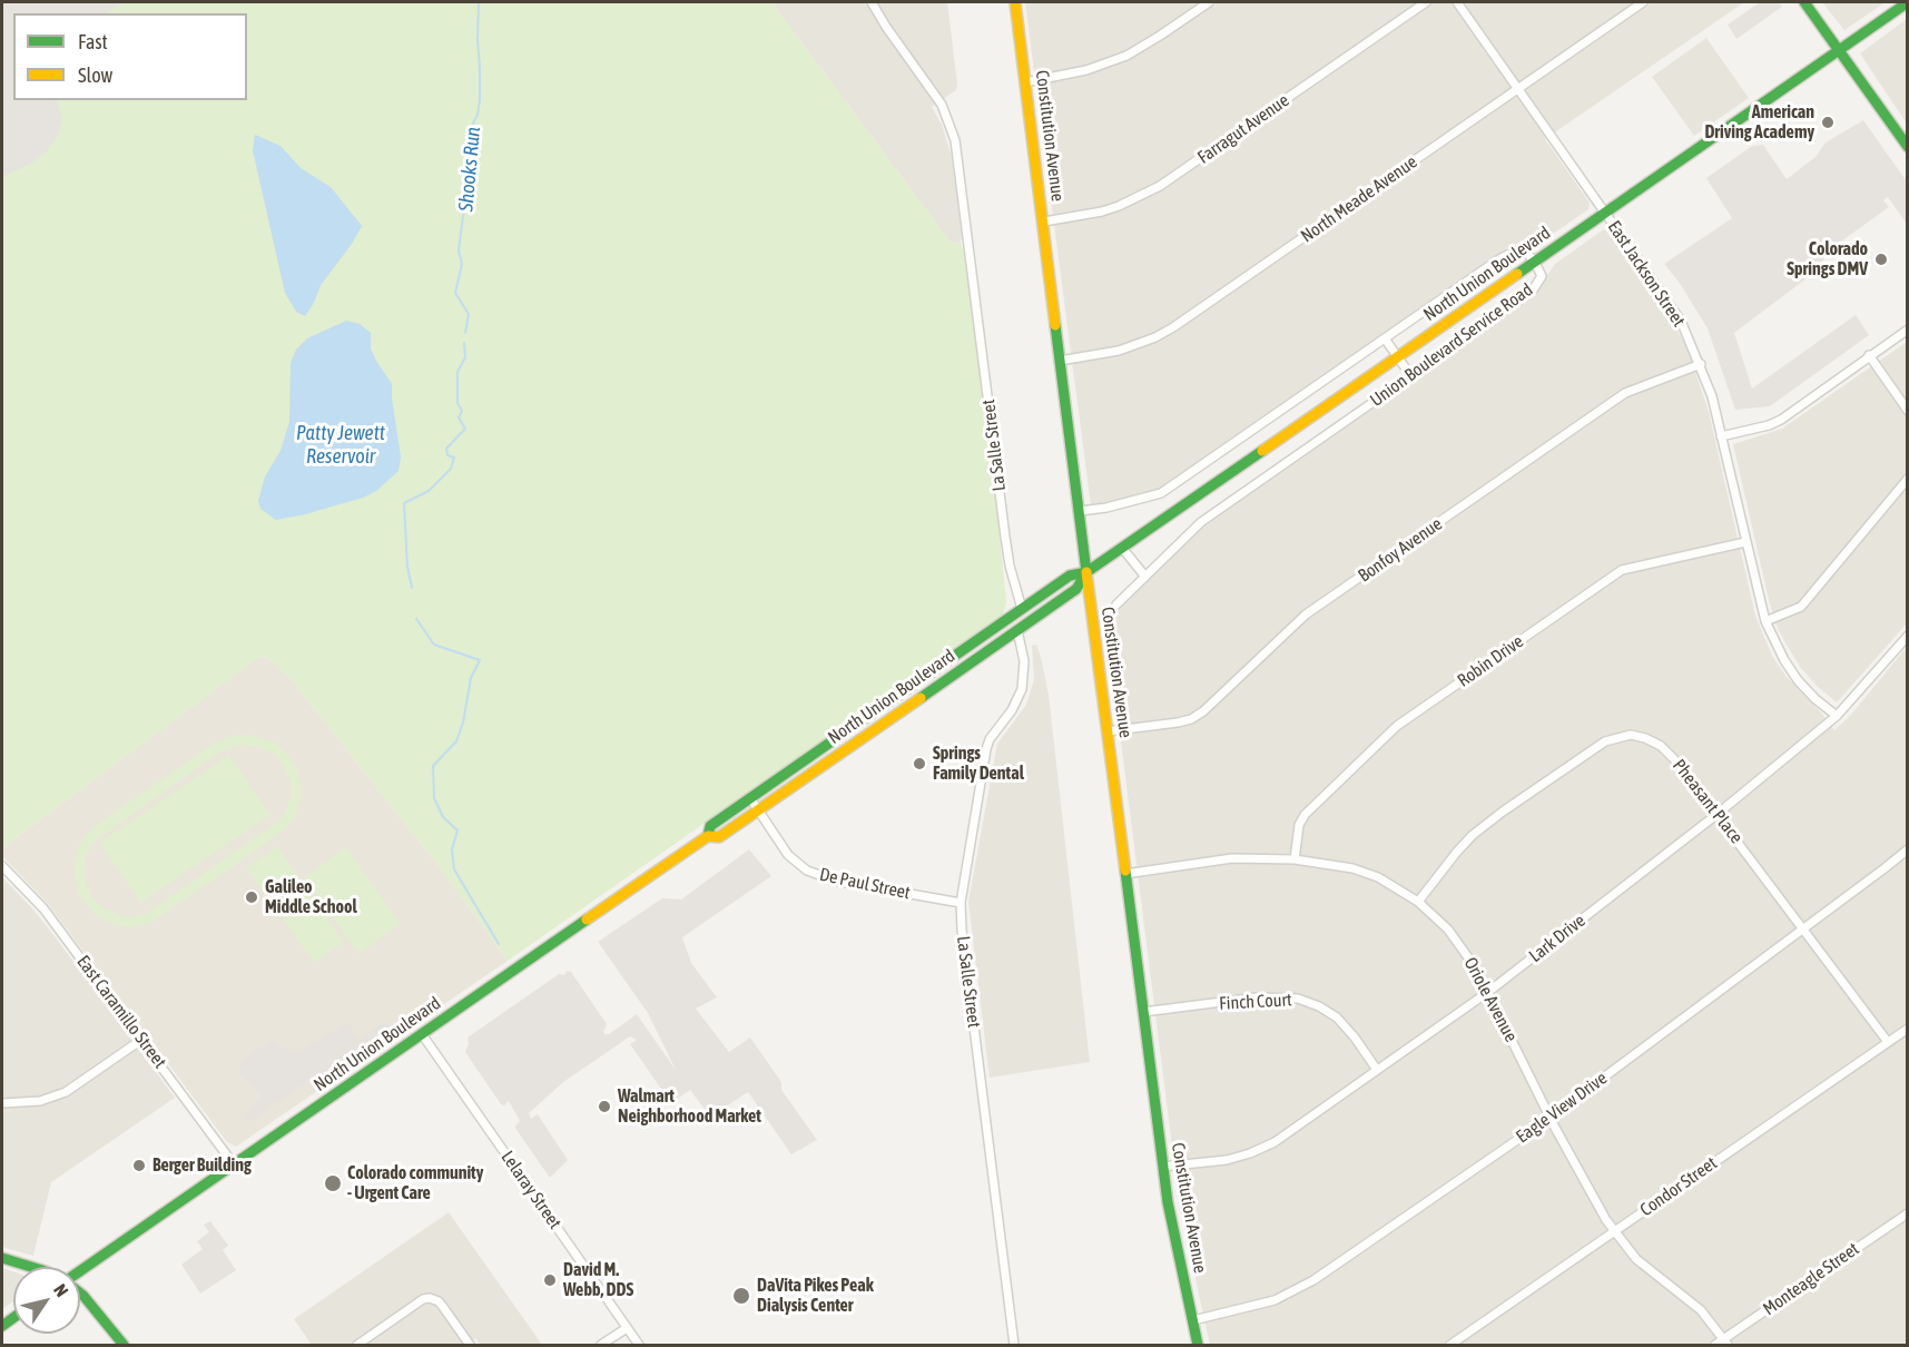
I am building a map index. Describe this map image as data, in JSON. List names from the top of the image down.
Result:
{
  "streets": {
    "main road": ["Constitution Avenue", "North Union Boulevard"],
    "street": [
      "Farragut Avenue",
      "North Meade Avenue",
      "East Jackson Street",
      "Union Boulevard Service Road",
      "La Salle Street",
      "Bonfoy Avenue",
      "Robin Drive",
      "Pheasant Place",
      "De Paul Street",
      "Lark Drive",
      "Oriole Avenue",
      "Finch Court",
      "East Caramillo Street",
      "Eagle View Drive",
      "Condor Street",
      "Lelaray Street",
      "Monteagle Street"
    ]
  },
  "crossings": [
    ["Farragut Avenue", "Constitution Avenue"],
    ["Constitution Avenue", "North Meade Avenue"],
    ["Constitution Avenue", "North Union Boulevard"],
    ["Constitution Avenue", "Union Boulevard Service Road"],
    ["Constitution Avenue", "Bonfoy Avenue"],
    ["Constitution Avenue", "Lark Drive"],
    ["Constitution Avenue", "Oriole Avenue"],
    ["Constitution Avenue", "Finch Court"],
    ["Constitution Avenue", "Eagle View Drive"],
    ["North Meade Avenue", "East Jackson Street"],
    ["North Union Boulevard", "East Jackson Street"],
    ["North Union Boulevard", "Union Boulevard Service Road"],
    ["North Union Boulevard", "La Salle Street"],
    ["North Union Boulevard", "De Paul Street"],
    ["North Union Boulevard", "East Caramillo Street"],
    ["North Union Boulevard", "Lelaray Street"],
    ["East Jackson Street", "Bonfoy Avenue"],
    ["East Jackson Street", "Robin Drive"],
    ["East Jackson Street", "Lark Drive"],
    ["La Salle Street", "De Paul Street"],
    ["Robin Drive", "Oriole Avenue"],
    ["Pheasant Place", "Lark Drive"],
    ["Pheasant Place", "Oriole Avenue"],
    ["Pheasant Place", "Eagle View Drive"],
    ["Pheasant Place", "Condor Street"],
    ["Lark Drive", "Oriole Avenue"],
    ["Lark Drive", "Finch Court"],
    ["Oriole Avenue", "Eagle View Drive"],
    ["Oriole Avenue", "Condor Street"],
    ["Oriole Avenue", "Monteagle Street"]
  ],
  "water": ["Shooks Run", "Patty Jewett Reservoir"],
  "places": [
    "American Driving Academy",
    "Colorado Springs DMV",
    "Springs Family Dental",
    "Galileo Middle School",
    "Walmart Neighborhood Market",
    "Berger Building",
    "Colorado community - Urgent Care",
    "David M. Webb, DDS",
    "DaVita Pikes Peak Dialysis Center"
  ],
  "legend": ["Fast", "Slow"],
  "north": "top right"
}
